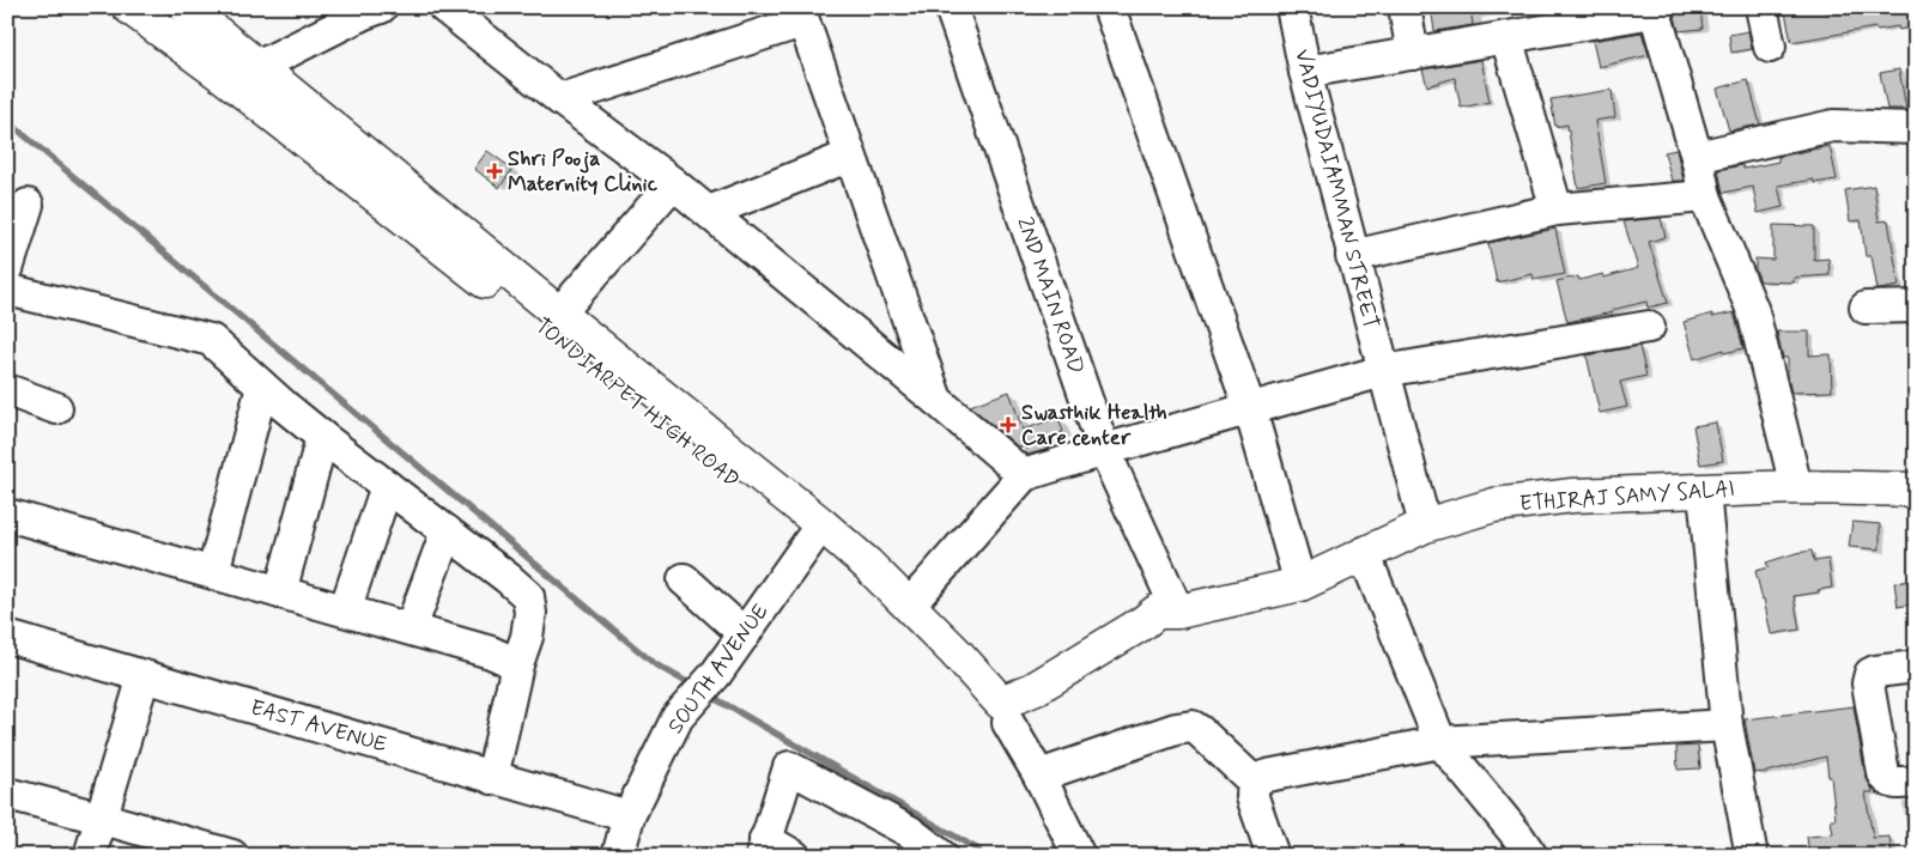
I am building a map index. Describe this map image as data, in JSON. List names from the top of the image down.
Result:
{
  "streets": {
    "main road": ["TONDIARPET HIGH ROAD", "ETHIRAJ SAMY SALAI"],
    "street": [
      "VADIYUDAIAMMAN STREET",
      "2ND MAIN ROAD",
      "SOUTH AVENUE",
      "EAST AVENUE"
    ]
  },
  "crossings": [
    ["VADIYUDAIAMMAN STREET", "ETHIRAJ SAMY SALAI"],
    ["2ND MAIN ROAD", "ETHIRAJ SAMY SALAI"],
    ["TONDIARPET HIGH ROAD", "ETHIRAJ SAMY SALAI"],
    ["TONDIARPET HIGH ROAD", "SOUTH AVENUE"],
    ["SOUTH AVENUE", "EAST AVENUE"]
  ],
  "places": {
    "health": ["Shri Pooja Maternity Clinic", "Swasthik Health Care center"]
  }
}
